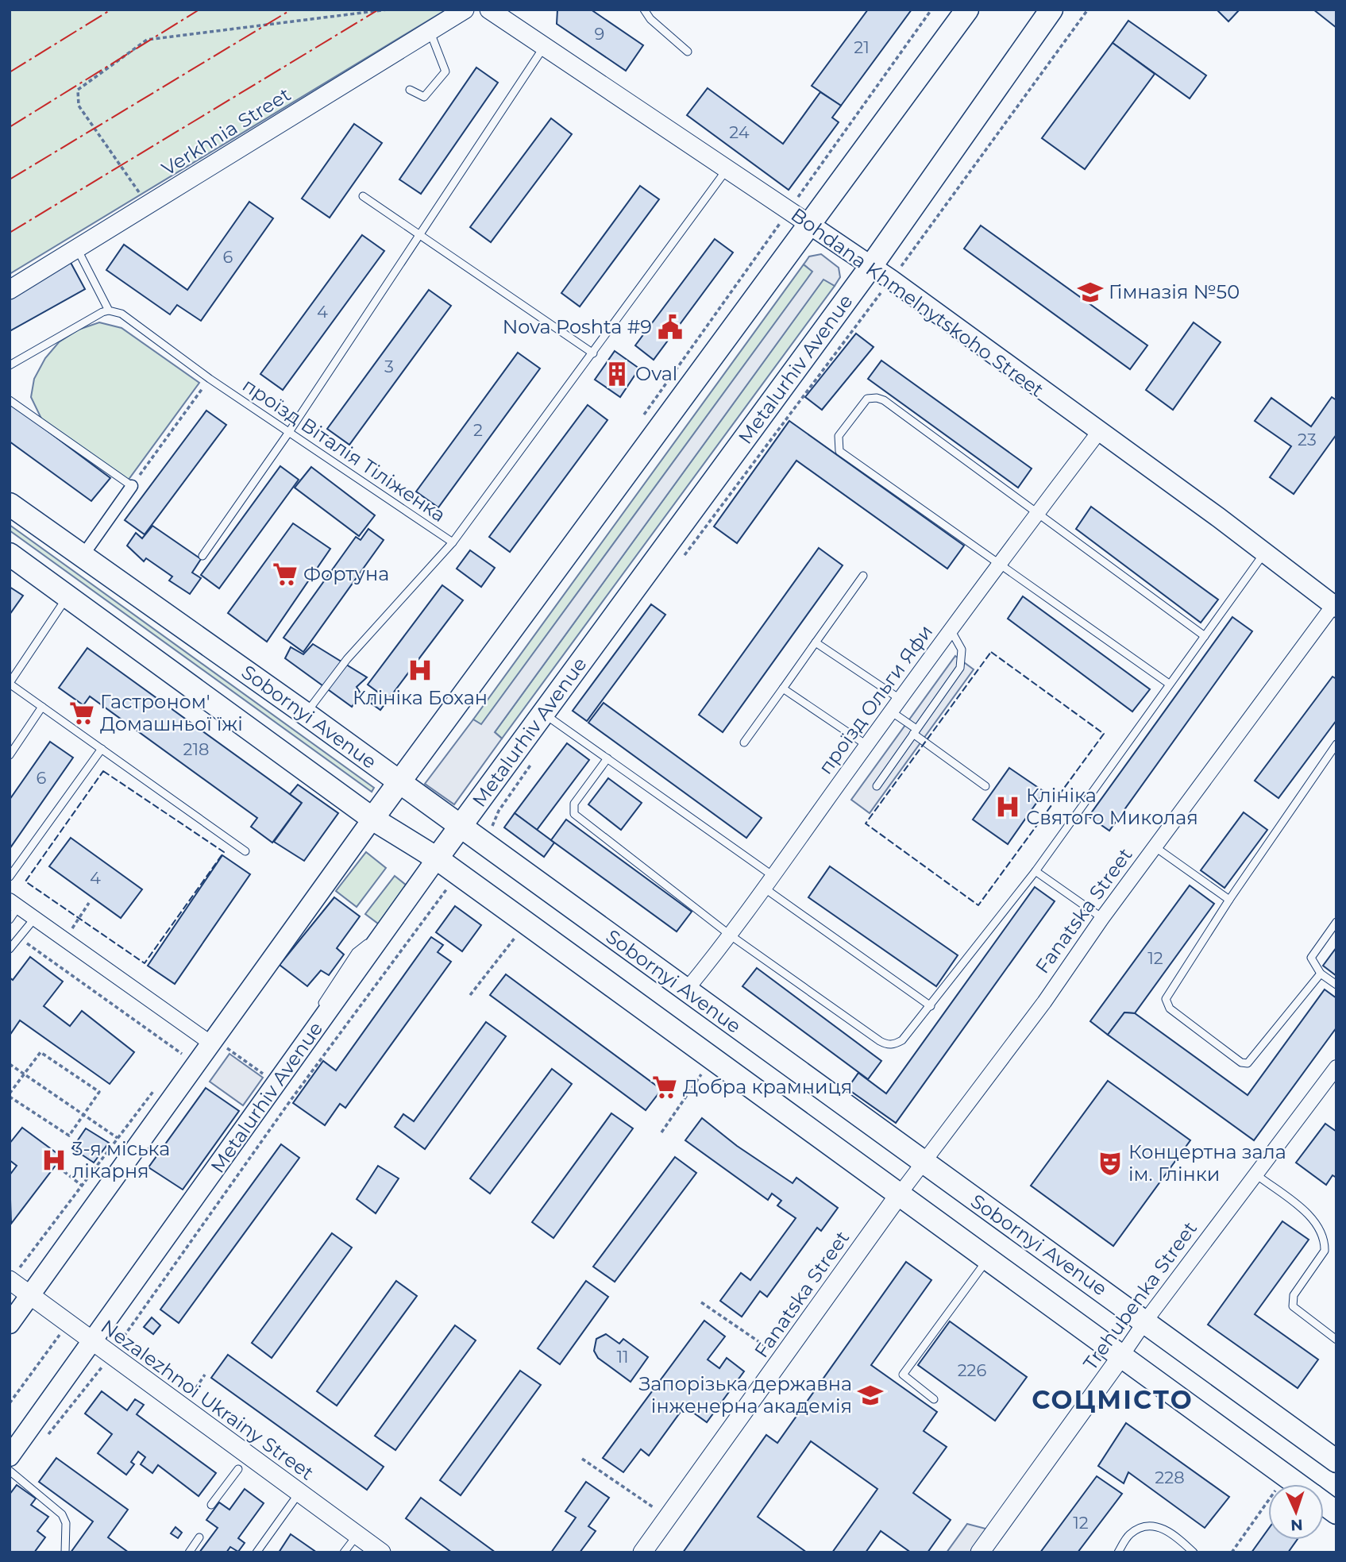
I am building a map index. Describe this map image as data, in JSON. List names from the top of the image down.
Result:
{
  "streets": {
    "main road": ["Bohdana Khmelnytskoho Street", "Metalurhiv Avenue", "Sobornyi Avenue"],
    "street": [
      "Verkhnia Street",
      "проїзд Ольги Яфи",
      "Fanatska Street",
      "Trehubenka Street",
      "Nezalezhnoi Ukrainy Street"
    ],
    "lane": ["проїзд Віталія Тіліженка"]
  },
  "crossings": [
    ["Bohdana Khmelnytskoho Street", "Metalurhiv Avenue"],
    ["Bohdana Khmelnytskoho Street", "проїзд Віталія Тіліженка"],
    ["Bohdana Khmelnytskoho Street", "проїзд Ольги Яфи"],
    ["Bohdana Khmelnytskoho Street", "Fanatska Street"],
    ["Metalurhiv Avenue", "Sobornyi Avenue"],
    ["Metalurhiv Avenue", "Nezalezhnoi Ukrainy Street"],
    ["проїзд Ольги Яфи", "Sobornyi Avenue"],
    ["Sobornyi Avenue", "Fanatska Street"],
    ["Sobornyi Avenue", "Trehubenka Street"]
  ],
  "districts": ["СОЦМІСТО"],
  "places": {
    "school or university": ["Гімназія №50", "Запорізька державна інженерна академія"],
    "public building": ["Nova Poshta #9"],
    "building": ["Oval"],
    "supermarket": ["Фортуна", "Гастроном' Домашньої їжі", "Добра крамниця"],
    "hospital": ["Клініка Бохан", "Клініка Святого Миколая", "3-я міська лікарня"],
    "theatre": ["Концертна зала ім. Глінки"]
  },
  "house_numbers": [
    "9",
    "21",
    "24",
    "6",
    "4",
    "3",
    "2",
    "23",
    "218",
    "6",
    "4",
    "12",
    "11",
    "226",
    "228",
    "12"
  ],
  "north": "bottom"
}
